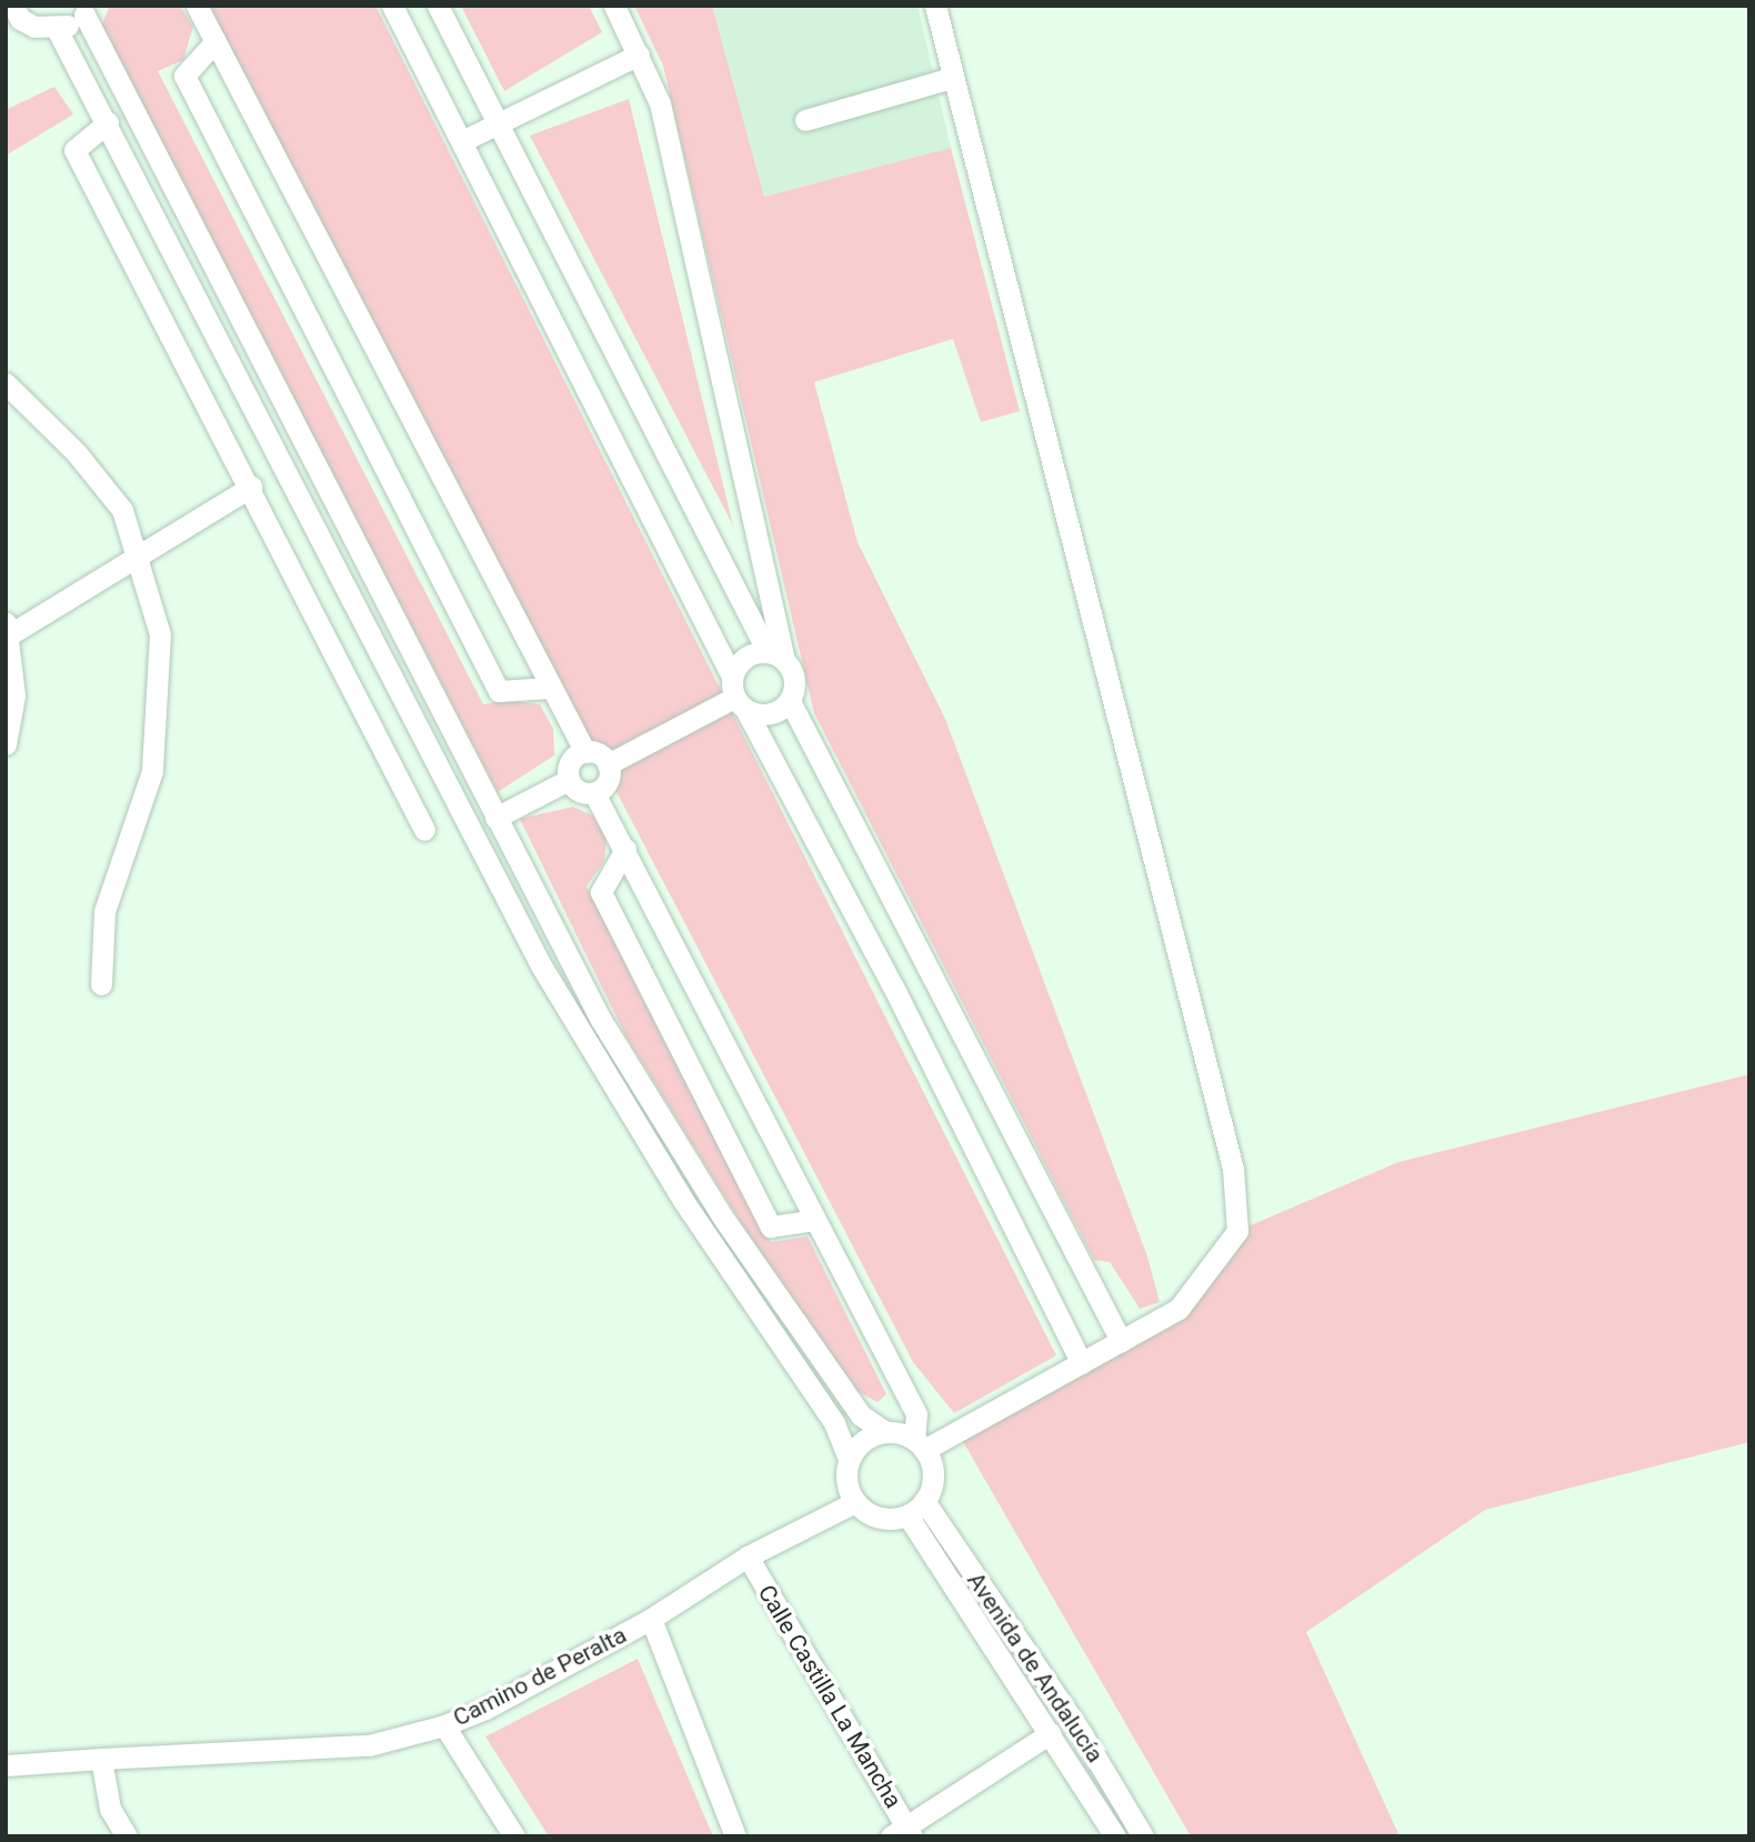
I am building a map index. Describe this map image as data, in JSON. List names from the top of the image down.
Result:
{
  "streets": {
    "street": ["Avenida de Andalucía", "Camino de Peralta", "Calle Castilla La Mancha"]
  },
  "crossings": [
    ["Avenida de Andalucía", "Camino de Peralta"],
    ["Camino de Peralta", "Calle Castilla La Mancha"]
  ]
}
